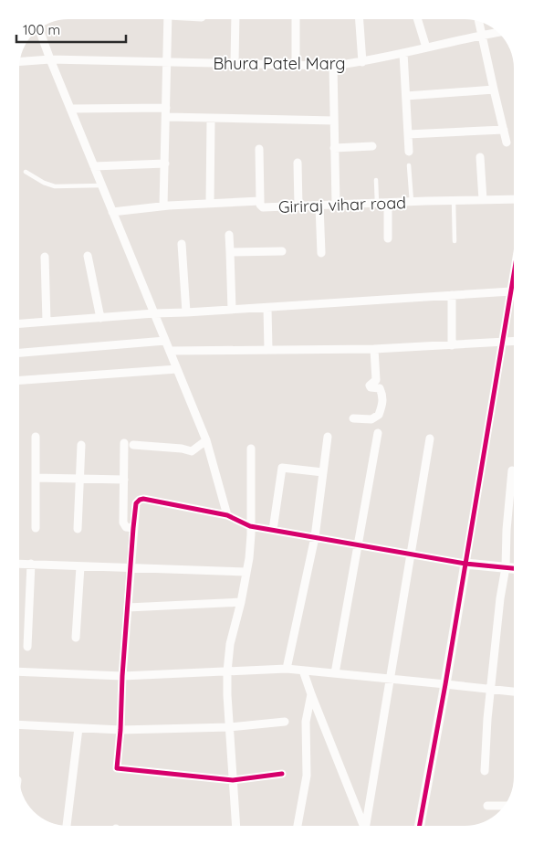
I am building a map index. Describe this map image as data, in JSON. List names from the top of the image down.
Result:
{
  "streets": {
    "street": ["Bhura Patel Marg", "Giriraj vihar road"]
  },
  "scale_bar": "100 m"
}
